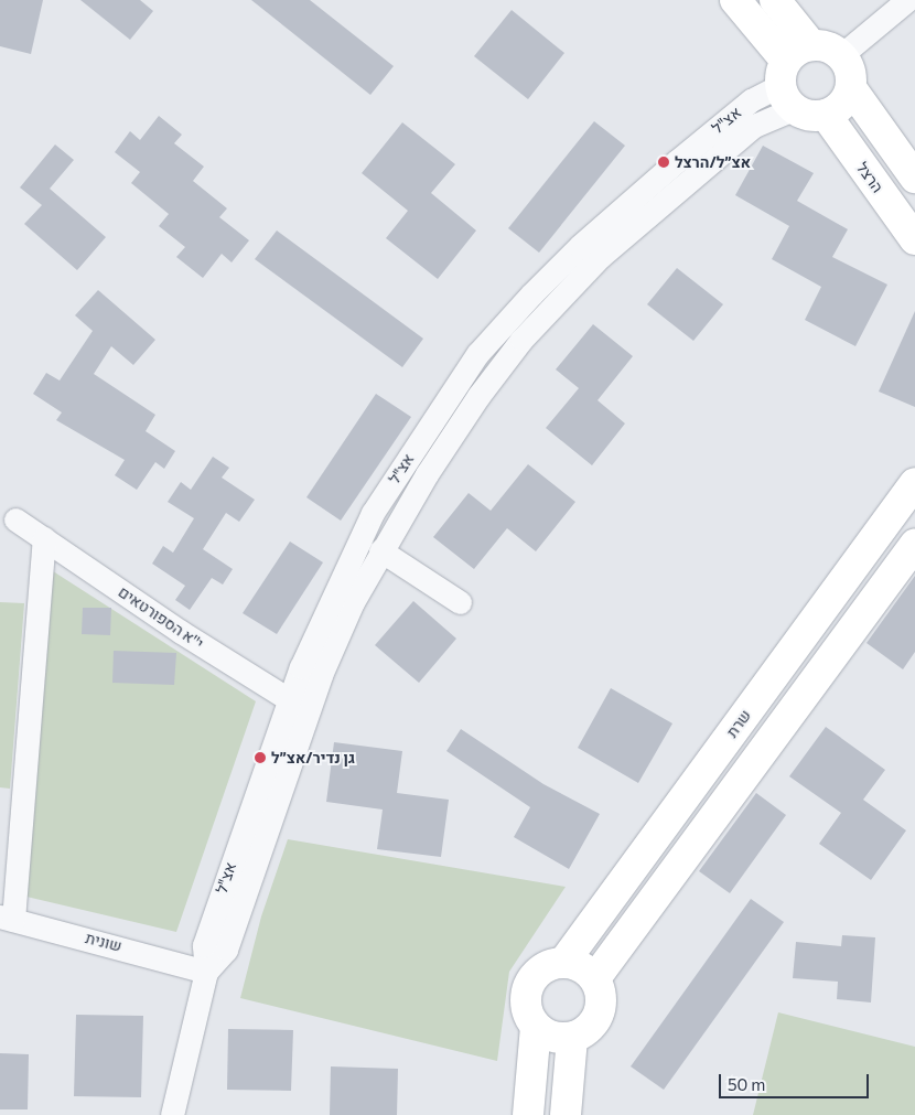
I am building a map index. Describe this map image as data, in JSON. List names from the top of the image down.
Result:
{
  "streets": {
    "street": [
      "אצ\"ל",
      "הרצל",
      "י''א הספורטאים",
      "שרת",
      "שונית"
    ]
  },
  "crossings": [
    ["אצ\"ל", "הרצל"],
    ["אצ\"ל", "י''א הספורטאים"],
    ["אצ\"ל", "שונית"]
  ],
  "places": ["אצ״ל/הרצל", "גן נדיר/אצ״ל"],
  "scale_bar": "50 m"
}
